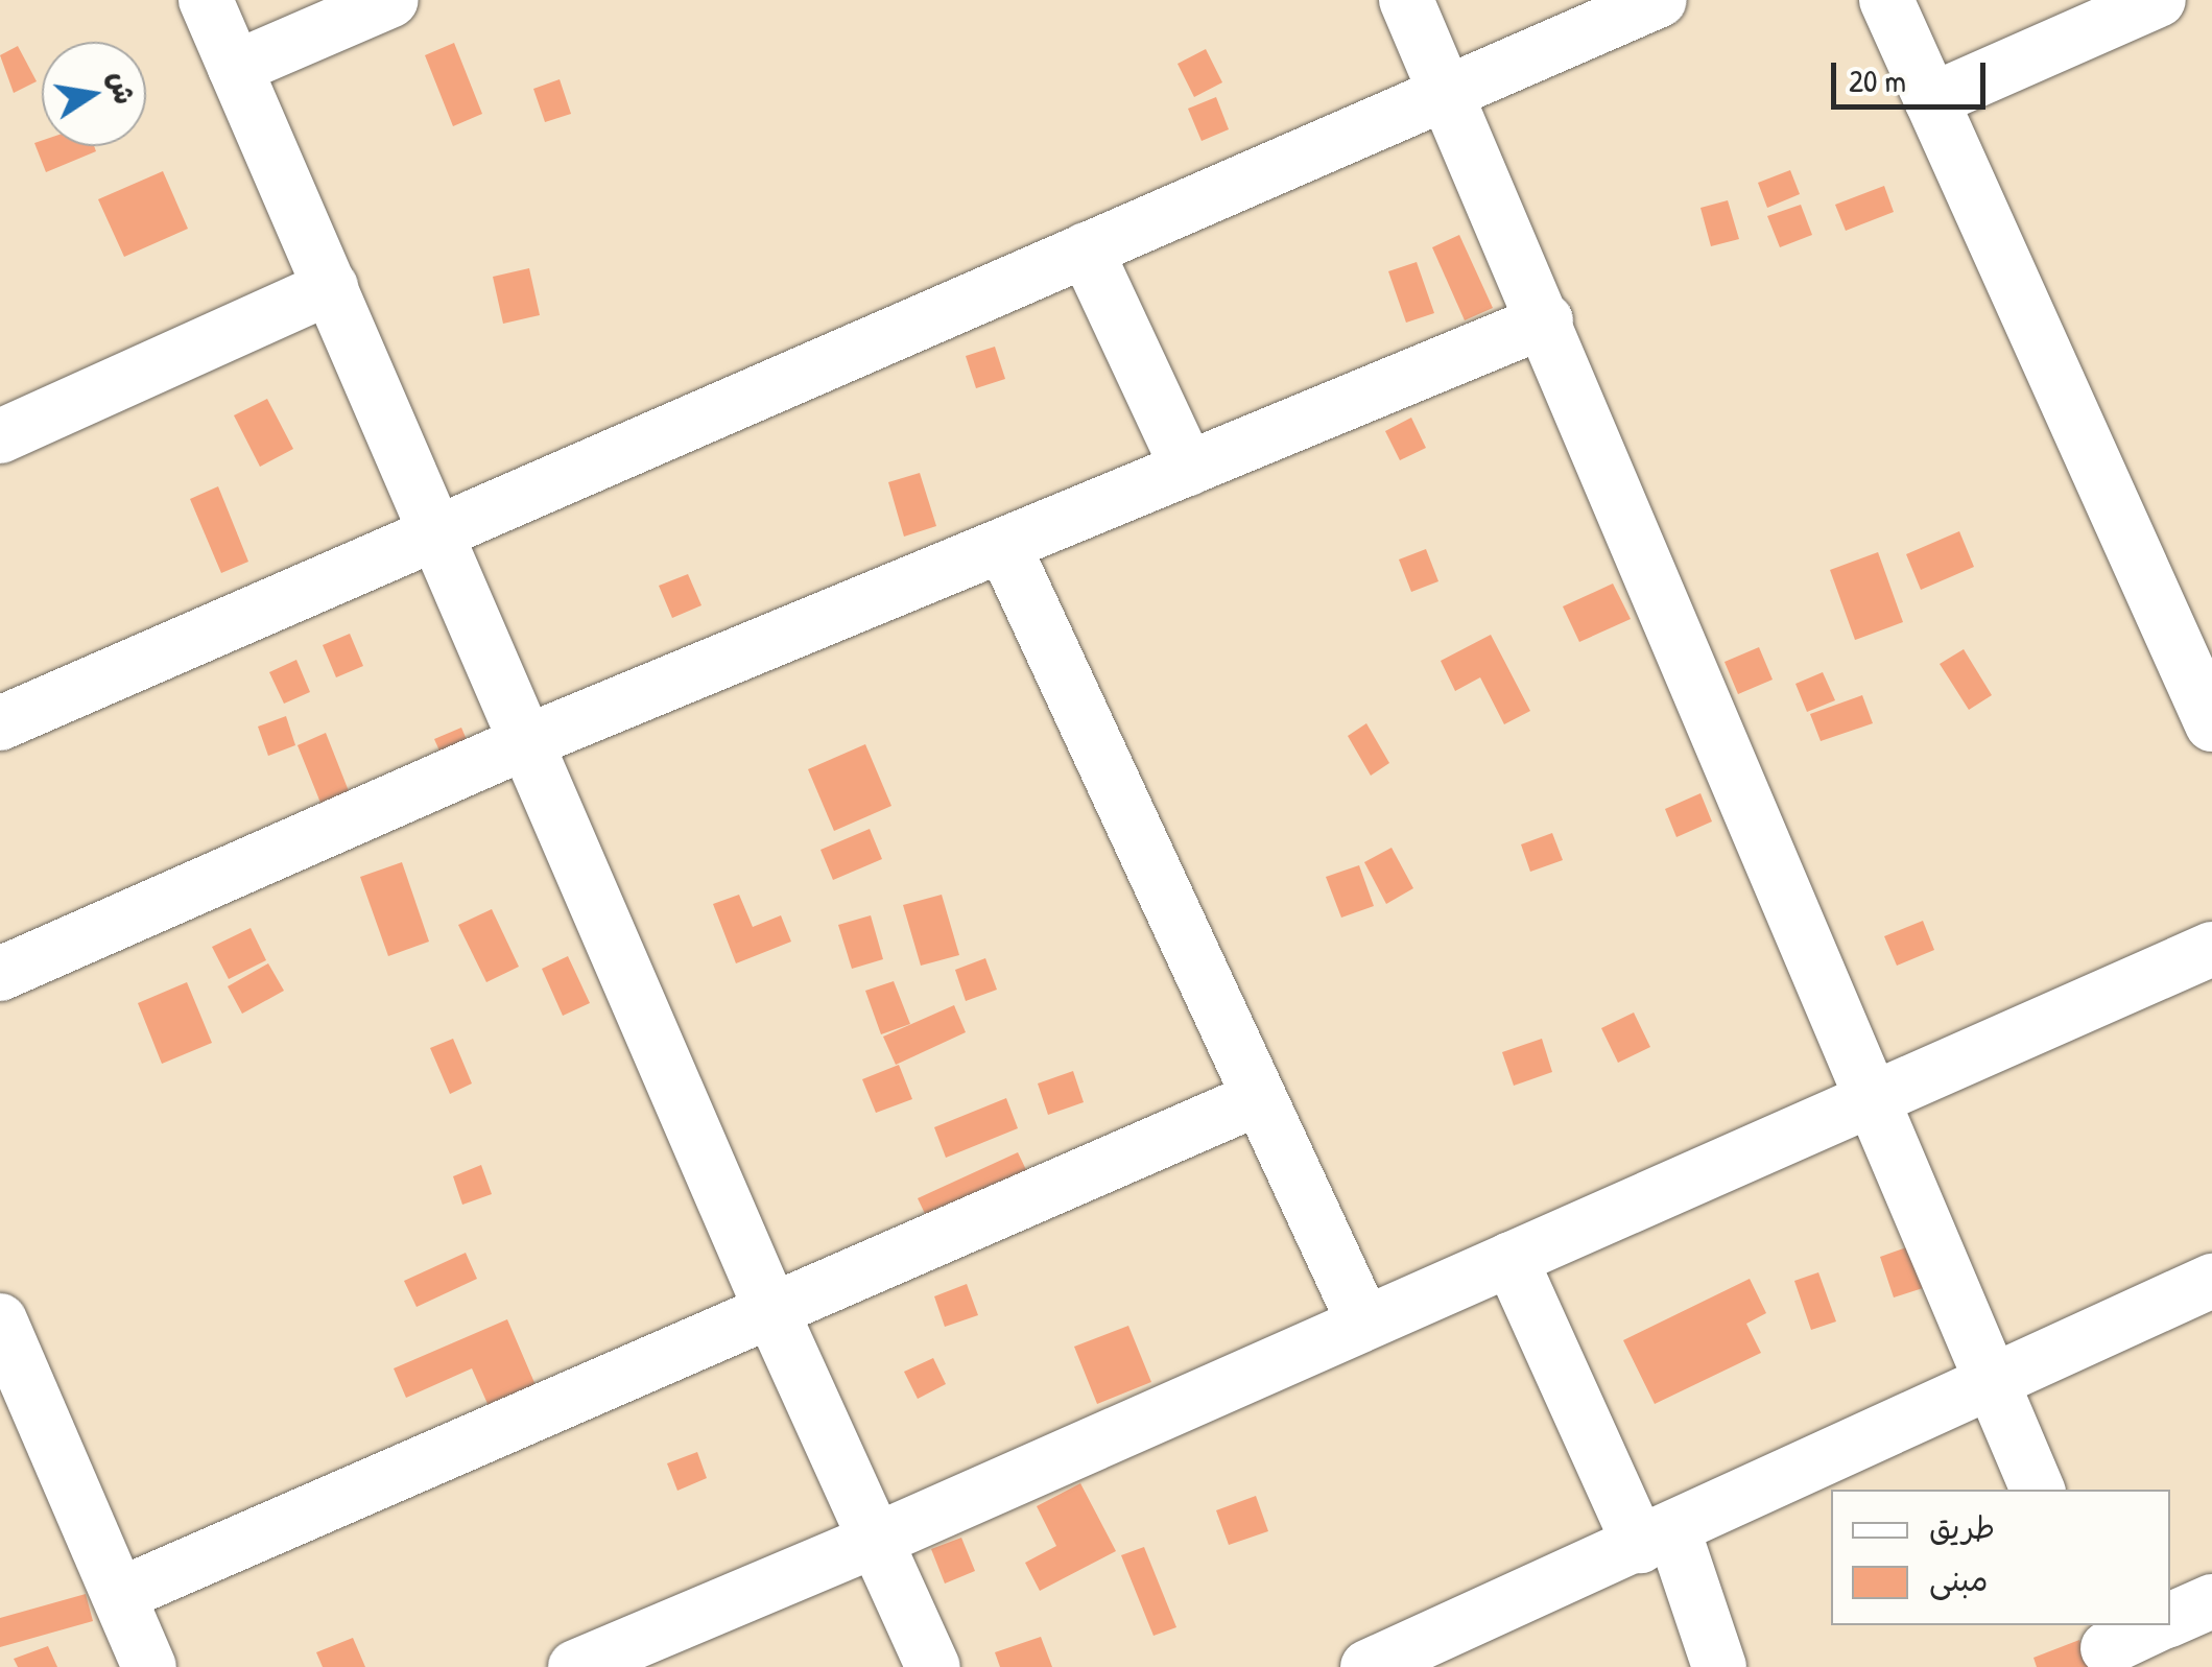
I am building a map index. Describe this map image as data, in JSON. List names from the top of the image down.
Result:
{
  "legend": ["طريق", "مبنى"],
  "scale_bar": "20 m",
  "north": "right"
}
